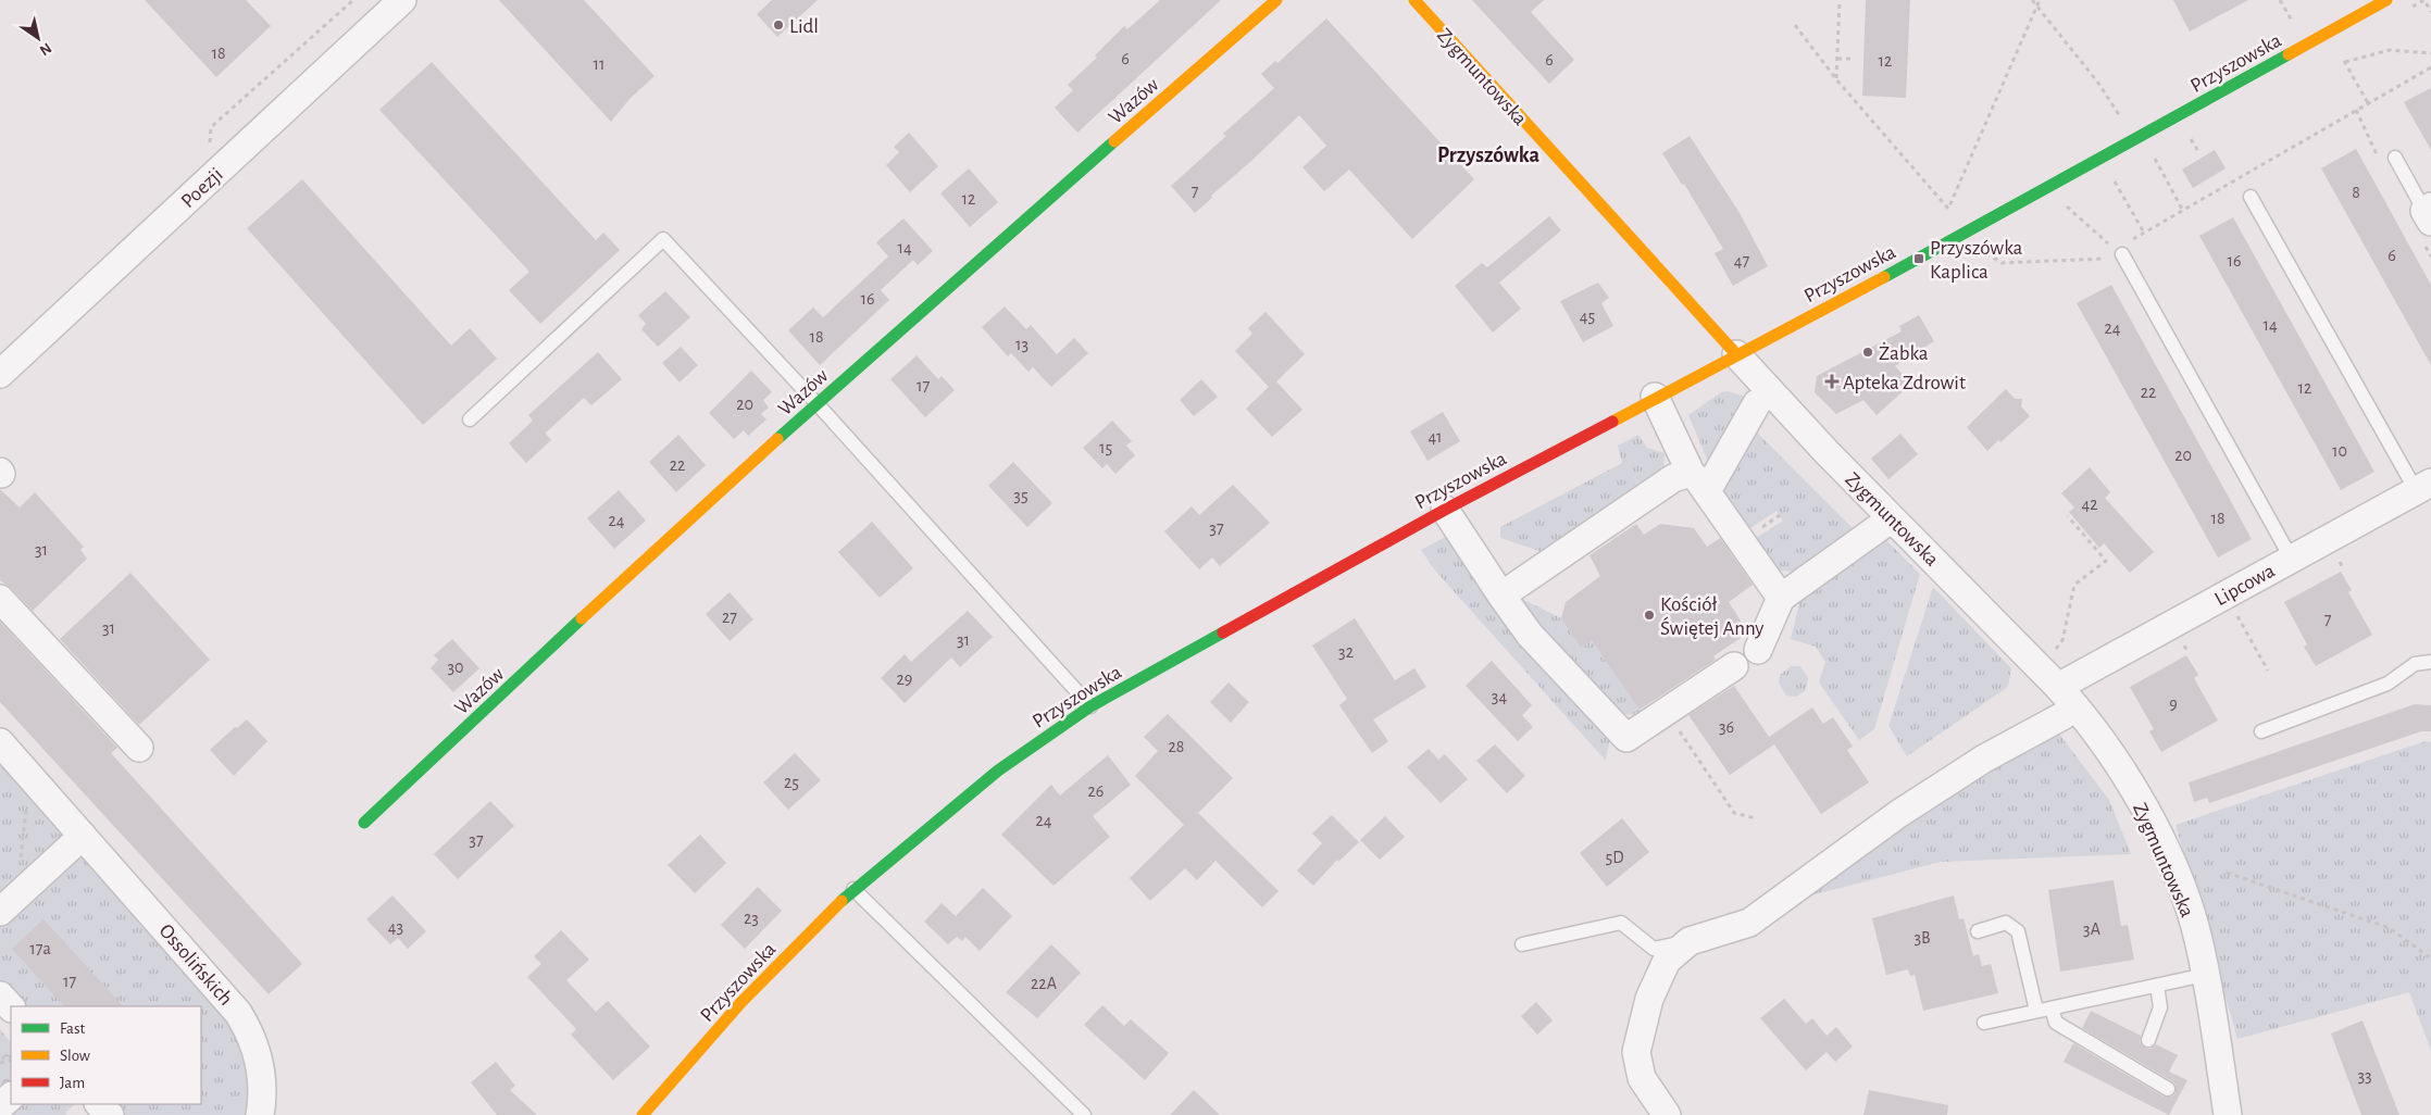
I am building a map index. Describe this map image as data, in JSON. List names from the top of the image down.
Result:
{
  "streets": {
    "street": [
      "Przyszowska",
      "Zygmuntowska",
      "Wazów",
      "Poezji",
      "Lipcowa",
      "Ossolińskich"
    ]
  },
  "crossings": [
    ["Przyszowska", "Zygmuntowska"],
    ["Zygmuntowska", "Lipcowa"]
  ],
  "districts": ["Przyszówka"],
  "places": {
    "other": ["Lidl", "Żabka", "Kościół Świętej Anny"],
    "transit": ["Przyszówka Kaplica"],
    "health": ["Apteka Zdrowit"]
  },
  "house_numbers": [
    "18",
    "6",
    "6",
    "12",
    "11",
    "7",
    "8",
    "12",
    "14",
    "6",
    "47",
    "16",
    "16",
    "45",
    "14",
    "24",
    "18",
    "13",
    "17",
    "12",
    "22",
    "20",
    "41",
    "15",
    "10",
    "20",
    "22",
    "35",
    "42",
    "18",
    "24",
    "37",
    "31",
    "27",
    "7",
    "31",
    "31",
    "32",
    "30",
    "29",
    "34",
    "9",
    "36",
    "28",
    "25",
    "26",
    "24",
    "37",
    "5D",
    "23",
    "43",
    "3A",
    "3B",
    "17a",
    "17",
    "22A",
    "33"
  ],
  "legend": ["Fast", "Slow", "Jam"],
  "north": "bottom right"
}
